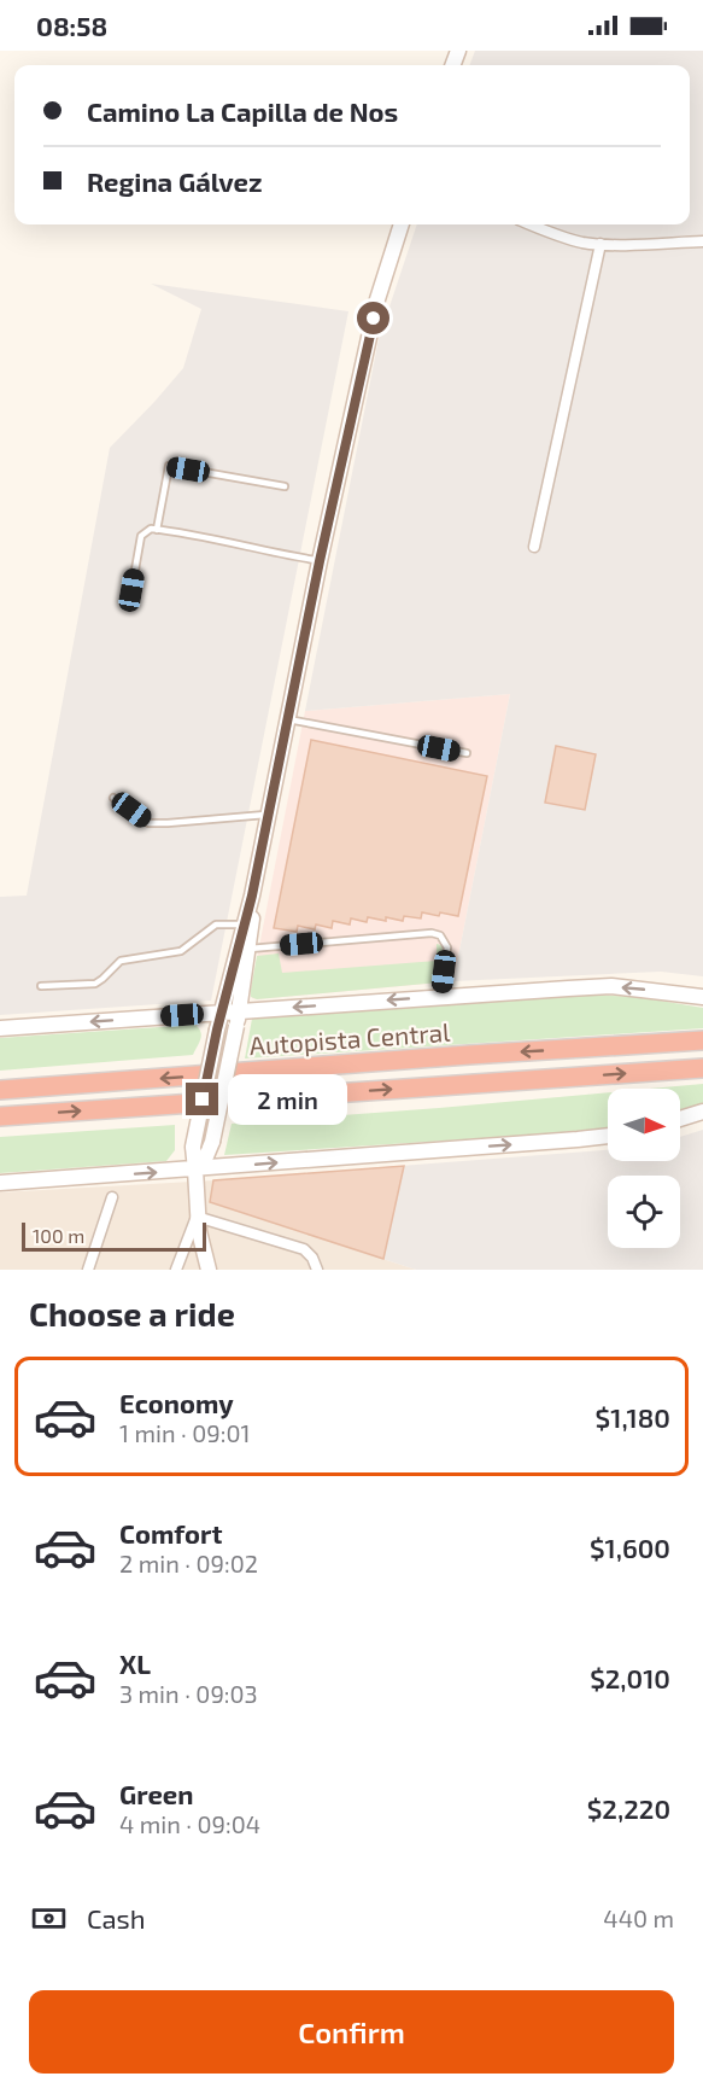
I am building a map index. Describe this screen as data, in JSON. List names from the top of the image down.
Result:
{
  "streets": {
    "highway": ["Autopista Central"]
  },
  "scale_bar": "100 m",
  "north": "right",
  "page": {
    "status": "08:58",
    "banner": ["Camino La Capilla de Nos", "Regina Gálvez"],
    "bubble": "2 min",
    "scale": "100 m",
    "heading": "Choose a ride",
    "list": [
      {
        "name": "Economy",
        "note": "1 min · 09:01",
        "value": "$1,180"
      },
      {
        "name": "Comfort",
        "note": "2 min · 09:02",
        "value": "$1,600"
      },
      {
        "name": "XL",
        "note": "3 min · 09:03",
        "value": "$2,010"
      },
      {
        "name": "Green",
        "note": "4 min · 09:04",
        "value": "$2,220"
      }
    ],
    "pay": ["Cash", "440 m"],
    "buttons": "Confirm"
  }
}
